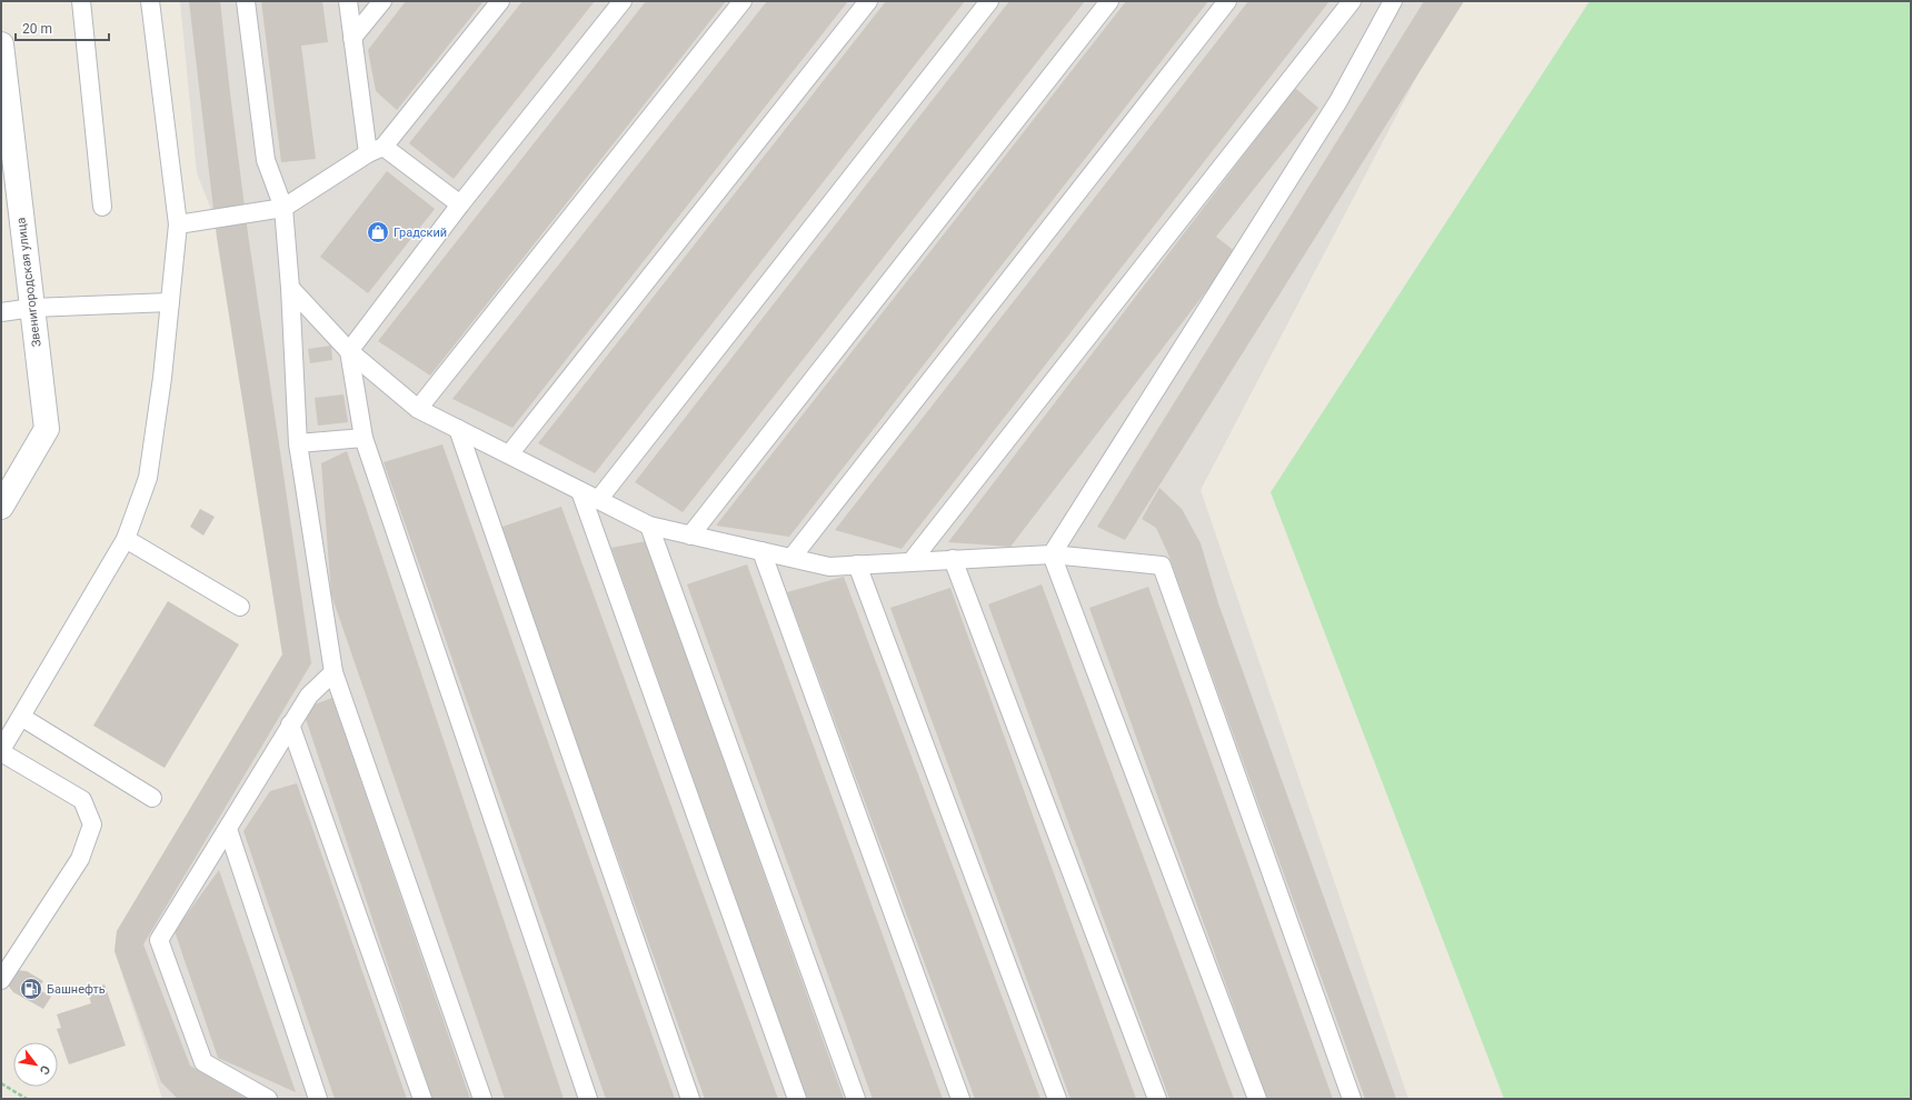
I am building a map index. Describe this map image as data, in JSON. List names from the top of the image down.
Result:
{
  "streets": {
    "street": ["Звенигородская улица"]
  },
  "places": {
    "shop": ["Градский"],
    "fuel station": ["Башнефть"]
  },
  "scale_bar": "20 m",
  "north": "bottom right"
}
